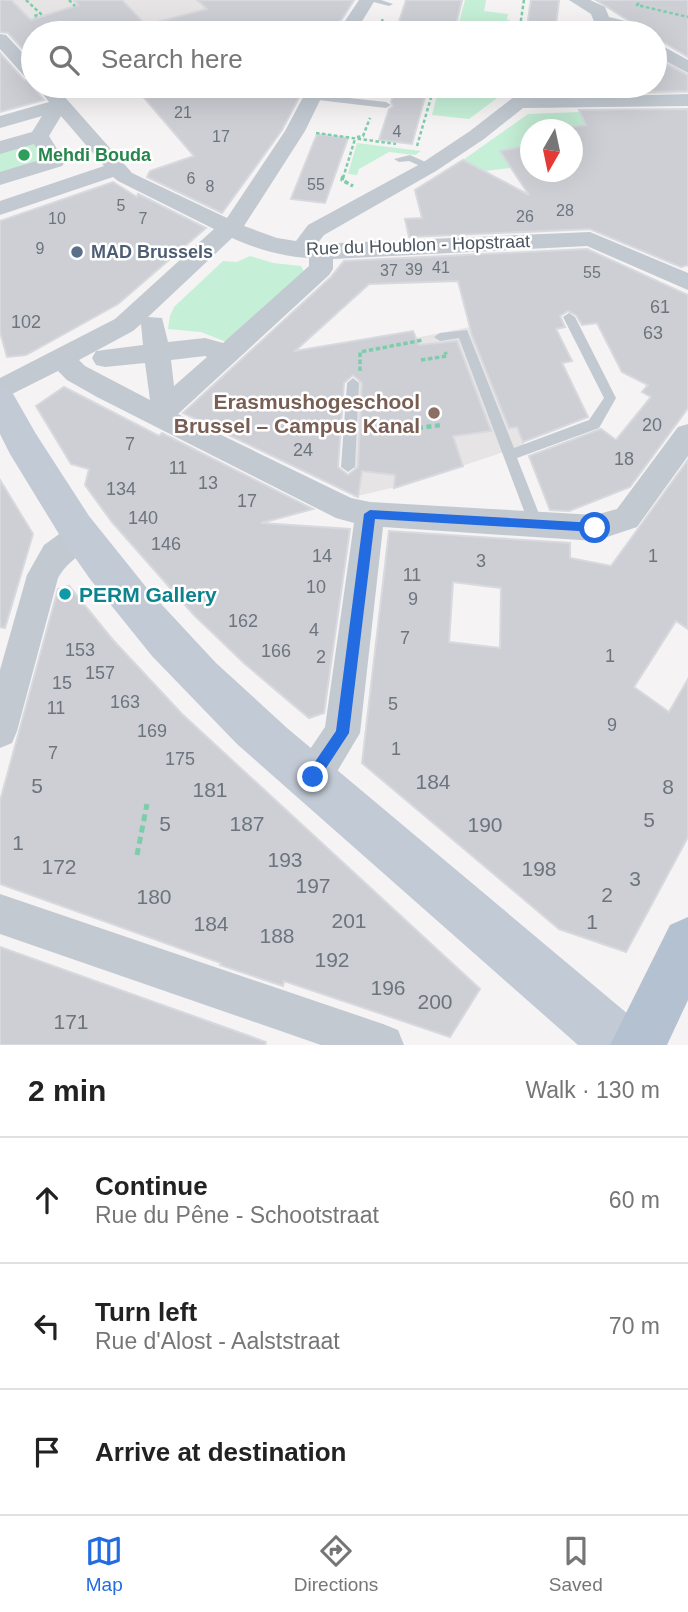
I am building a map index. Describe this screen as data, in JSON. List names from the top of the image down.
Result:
{
  "streets": {
    "street": ["Rue du Houblon - Hopstraat"]
  },
  "places": [
    "Mehdi Bouda",
    "MAD Brussels",
    "Erasmushogeschool Brussel – Campus Kanal",
    "PERM Gallery"
  ],
  "house_numbers": [
    "21",
    "4",
    "17",
    "6",
    "55",
    "8",
    "5",
    "28",
    "26",
    "10",
    "7",
    "9",
    "41",
    "39",
    "37",
    "55",
    "61",
    "102",
    "63",
    "20",
    "7",
    "24",
    "18",
    "11",
    "13",
    "134",
    "17",
    "140",
    "146",
    "14",
    "1",
    "3",
    "11",
    "10",
    "9",
    "162",
    "4",
    "7",
    "153",
    "166",
    "1",
    "2",
    "157",
    "15",
    "163",
    "5",
    "11",
    "9",
    "169",
    "1",
    "7",
    "175",
    "184",
    "5",
    "8",
    "181",
    "5",
    "5",
    "187",
    "190",
    "1",
    "193",
    "172",
    "198",
    "3",
    "197",
    "2",
    "180",
    "201",
    "1",
    "184",
    "188",
    "192",
    "196",
    "200",
    "171"
  ],
  "north": "bottom",
  "page": {
    "search": "Search here",
    "heading": ["2 min", "Walk · 130 m"],
    "list": [
      ["Continue", "Rue du Pêne - Schootstraat", "60 m"],
      ["Turn left", "Rue d'Alost - Aalststraat", "70 m"],
      "Arrive at destination"
    ],
    "nav": ["Map", "Directions", "Saved"]
  }
}
